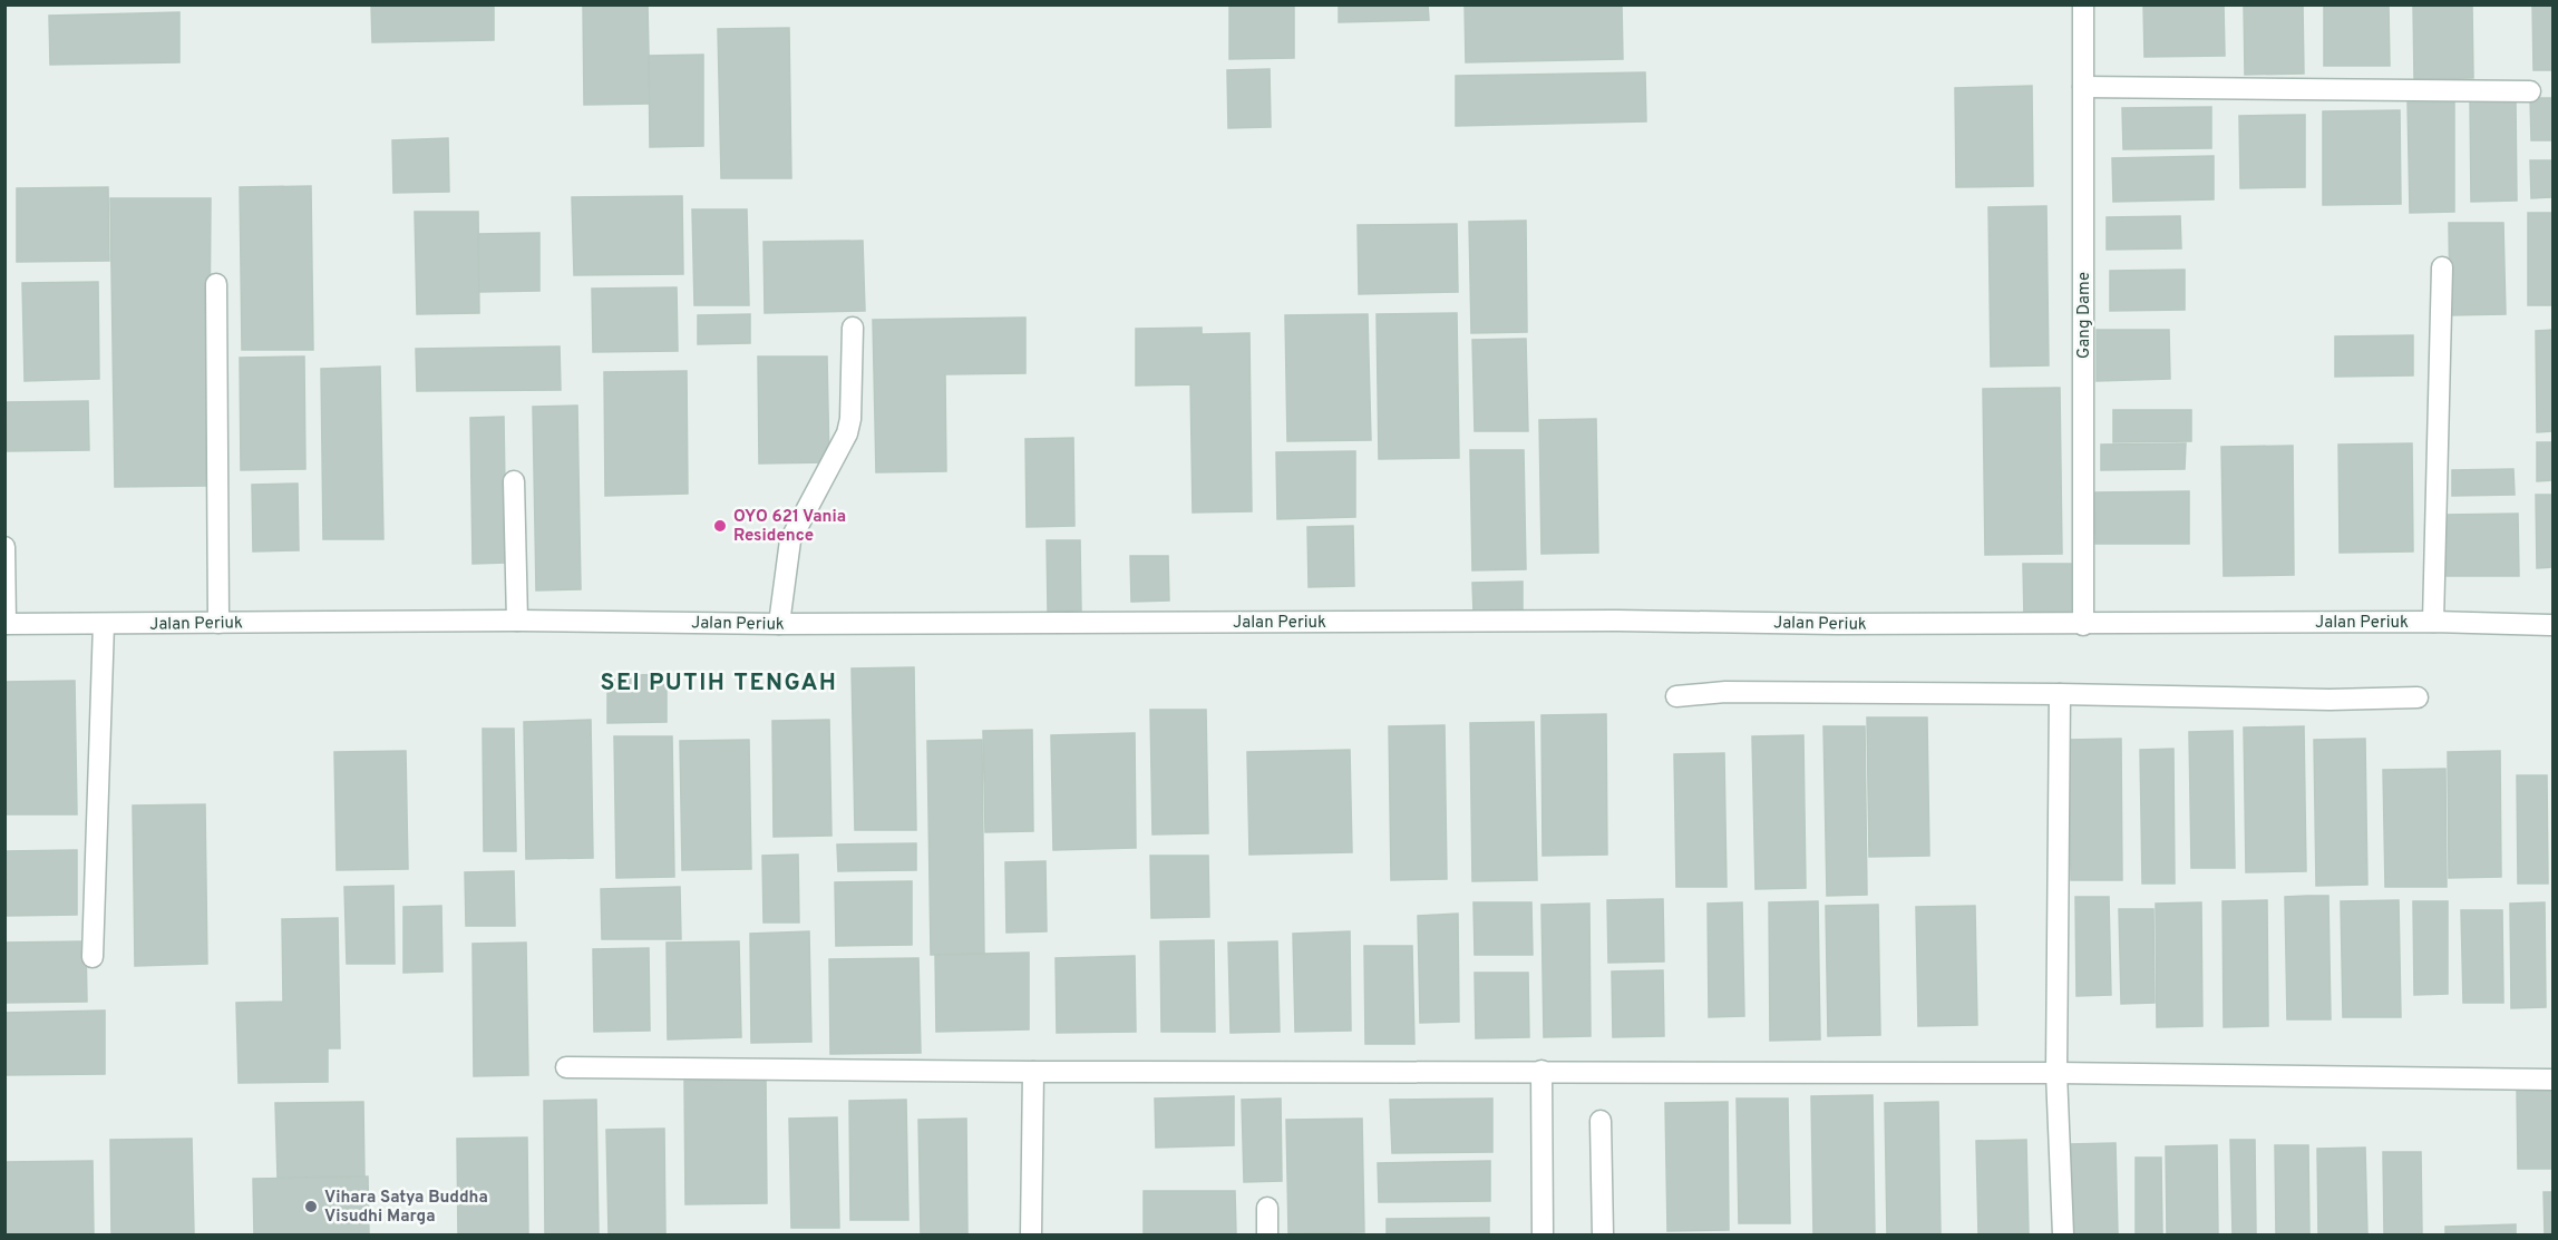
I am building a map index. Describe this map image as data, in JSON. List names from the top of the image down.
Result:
{
  "streets": {
    "street": ["Gang Dame", "Jalan Periuk"]
  },
  "crossings": [
    ["Gang Dame", "Jalan Periuk"]
  ],
  "districts": ["SEI PUTIH TENGAH"],
  "places": ["OYO 621 Vania Residence", "Vihara Satya Buddha Visudhi Marga"]
}
